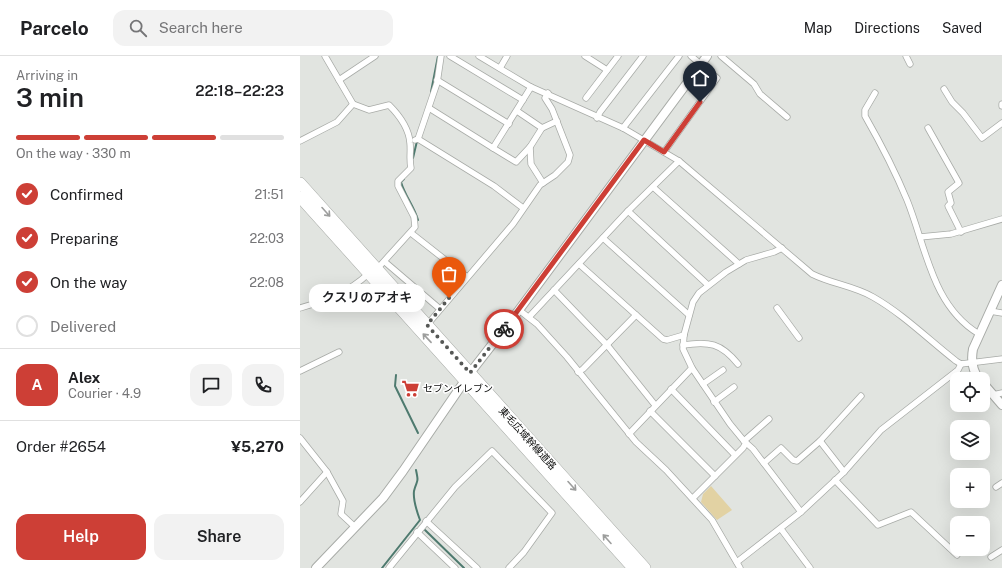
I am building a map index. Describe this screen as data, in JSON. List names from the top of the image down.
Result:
{
  "streets": {
    "highway": ["東毛広域幹線道路"]
  },
  "places": {
    "other": ["クスリのアオキ"],
    "supermarket": ["セブンイレブン"]
  },
  "page": {
    "header": "Parcelo",
    "search": "Search here",
    "nav": ["Map", "Directions", "Saved"],
    "heading": ["3 min", "Arriving in", "22:18–22:23"],
    "panel": [
      "Alex",
      "Courier · 4.9",
      "Order #2654",
      "¥5,270"
    ],
    "bar": "On the way · 330 m",
    "list": [
      ["Confirmed", "21:51"],
      ["Preparing", "22:03"],
      ["On the way", "22:08"],
      "Delivered"
    ],
    "bubble": "クスリのアオキ",
    "round": "A",
    "map_buttons": ["+", "−"],
    "buttons": ["Help", "Share"]
  }
}
